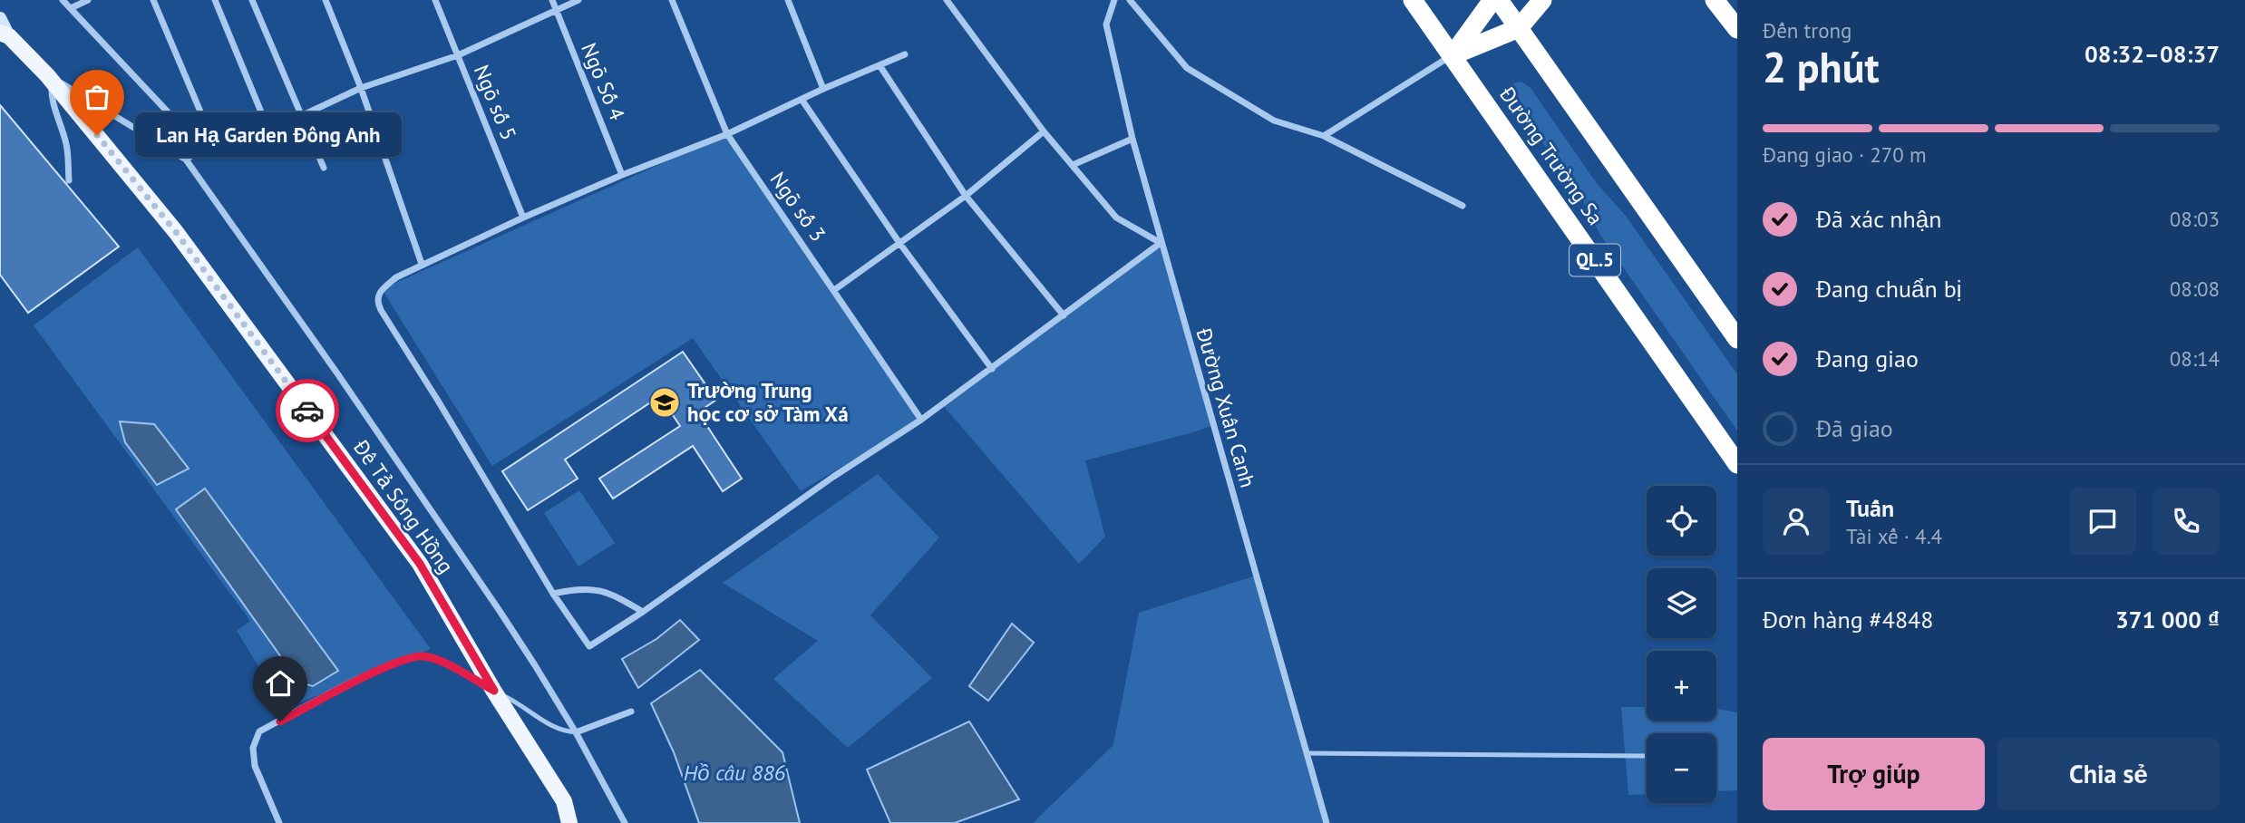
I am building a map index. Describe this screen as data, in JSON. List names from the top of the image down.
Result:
{
  "streets": {
    "highway": ["Đường Trường Sa", "QL.5"],
    "main road": ["Đê Tả Sông Hồng"],
    "street": [
      "Ngõ Số 4",
      "Ngõ số 5",
      "Ngõ số 3",
      "Đường Xuân Canh"
    ]
  },
  "water": ["Hồ câu 886"],
  "places": {
    "other": ["Lan Hạ Garden Đông Anh"],
    "school or university": ["Trường Trung học cơ sở Tàm Xá"]
  },
  "page": {
    "heading": ["2 phút", "Đến trong", "08:32–08:37"],
    "panel": [
      "Tuấn",
      "Tài xế · 4.4",
      "Đơn hàng #4848",
      "371 000 ₫"
    ],
    "bar": "Đang giao · 270 m",
    "bubble": "Lan Hạ Garden Đông Anh",
    "list": [
      ["Đã xác nhận", "08:03"],
      ["Đang chuẩn bị", "08:08"],
      ["Đang giao", "08:14"],
      "Đã giao"
    ],
    "map_buttons": ["+", "−"],
    "buttons": ["Trợ giúp", "Chia sẻ"]
  }
}
